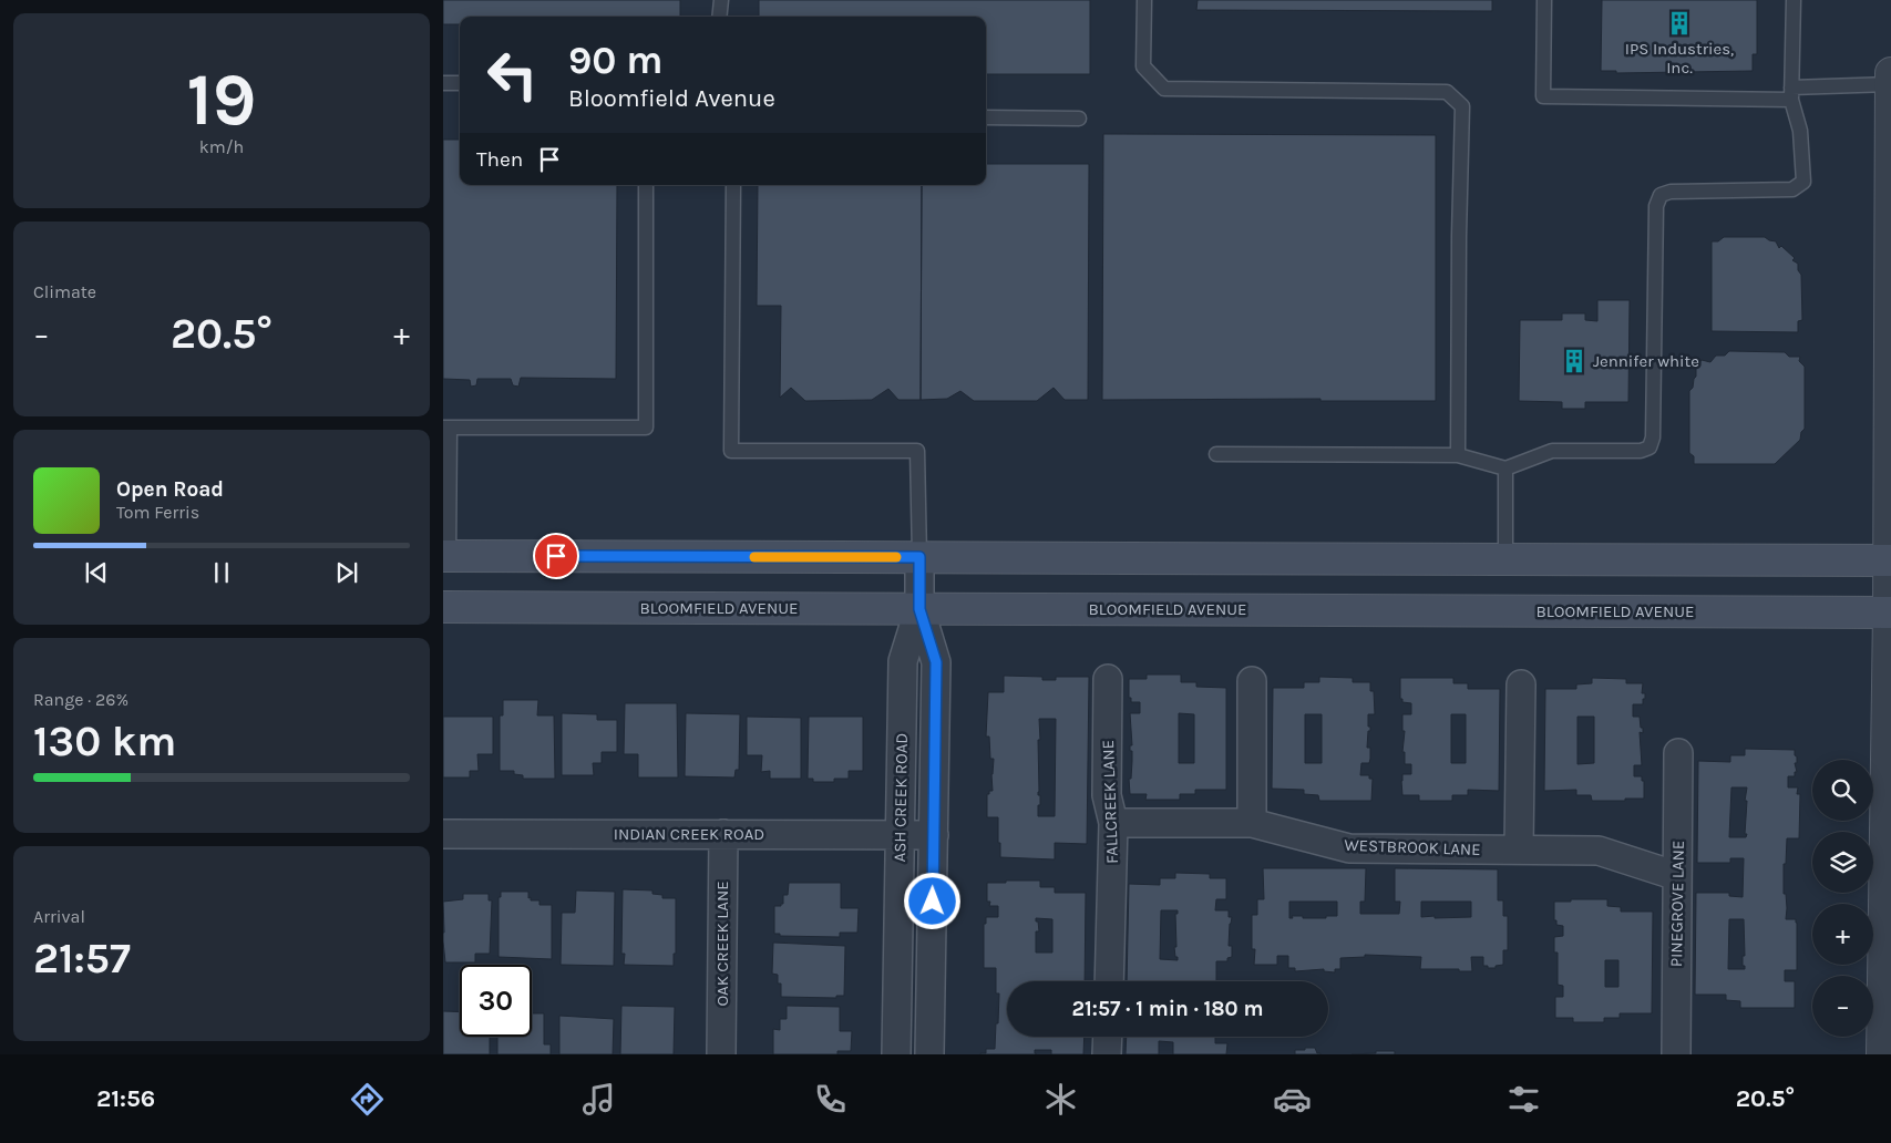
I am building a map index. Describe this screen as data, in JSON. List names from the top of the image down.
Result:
{
  "streets": {
    "main road": ["BLOOMFIELD AVENUE"],
    "street": [
      "ASH CREEK ROAD",
      "FALLCREEK LANE",
      "INDIAN CREEK ROAD",
      "WESTBROOK LANE",
      "PINEGROVE LANE",
      "OAK CREEK LANE"
    ]
  },
  "crossings": [
    ["BLOOMFIELD AVENUE", "ASH CREEK ROAD"],
    ["ASH CREEK ROAD", "INDIAN CREEK ROAD"],
    ["FALLCREEK LANE", "WESTBROOK LANE"],
    ["INDIAN CREEK ROAD", "OAK CREEK LANE"],
    ["WESTBROOK LANE", "PINEGROVE LANE"]
  ],
  "places": {
    "building": ["IPS Industries, Inc.", "Jennifer white"]
  },
  "page": {
    "tile": [
      ["19", "km/h"],
      "Climate",
      ["Range · 26%", "130 km"],
      ["Arrival", "21:57"]
    ],
    "turn": ["90 m", "Bloomfield Avenue"],
    "then": "Then",
    "heat": ["−", "20.5°", "+"],
    "song": ["Open Road", "Tom Ferris"],
    "map_buttons": ["+", "−"],
    "limit": "30",
    "trip": "21:57 · 1 min · 180 m",
    "tabs": ["21:56", "20.5°"]
  }
}
